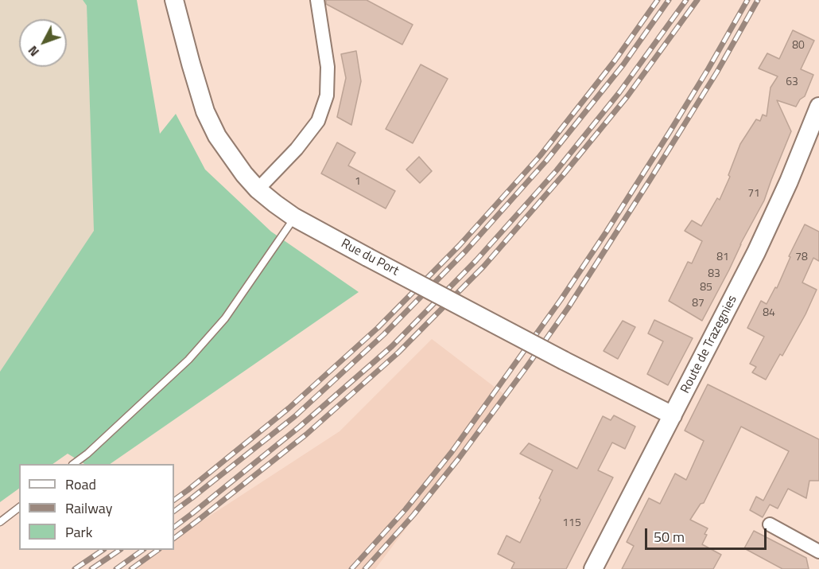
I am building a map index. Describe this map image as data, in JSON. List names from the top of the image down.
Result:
{
  "streets": {
    "main road": ["Rue du Port", "Route de Trazegnies"]
  },
  "crossings": [
    ["Rue du Port", "Route de Trazegnies"]
  ],
  "house_numbers": [
    "80",
    "63",
    "1",
    "71",
    "81",
    "78",
    "83",
    "85",
    "87",
    "84",
    "115"
  ],
  "legend": ["Road", "Railway", "Park"],
  "scale_bar": "50 m",
  "north": "bottom left"
}
